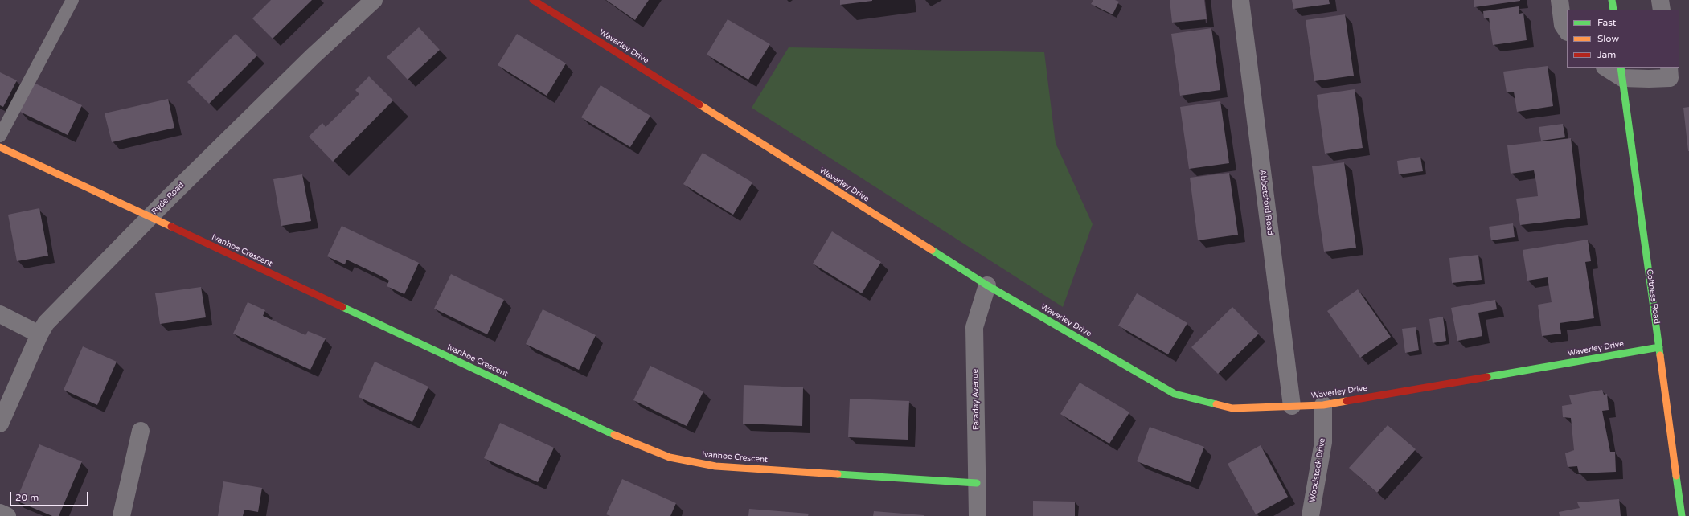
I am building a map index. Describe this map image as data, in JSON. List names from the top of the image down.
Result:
{
  "streets": {
    "street": [
      "Waverley Drive",
      "Ryde Road",
      "Abbotsford Road",
      "Ivanhoe Crescent",
      "Coltness Road",
      "Faraday Avenue",
      "Woodstock Drive"
    ]
  },
  "crossings": [
    ["Waverley Drive", "Abbotsford Road"],
    ["Waverley Drive", "Coltness Road"],
    ["Waverley Drive", "Faraday Avenue"],
    ["Waverley Drive", "Woodstock Drive"],
    ["Ryde Road", "Ivanhoe Crescent"],
    ["Ivanhoe Crescent", "Faraday Avenue"]
  ],
  "legend": ["Fast", "Slow", "Jam"],
  "scale_bar": "20 m"
}
